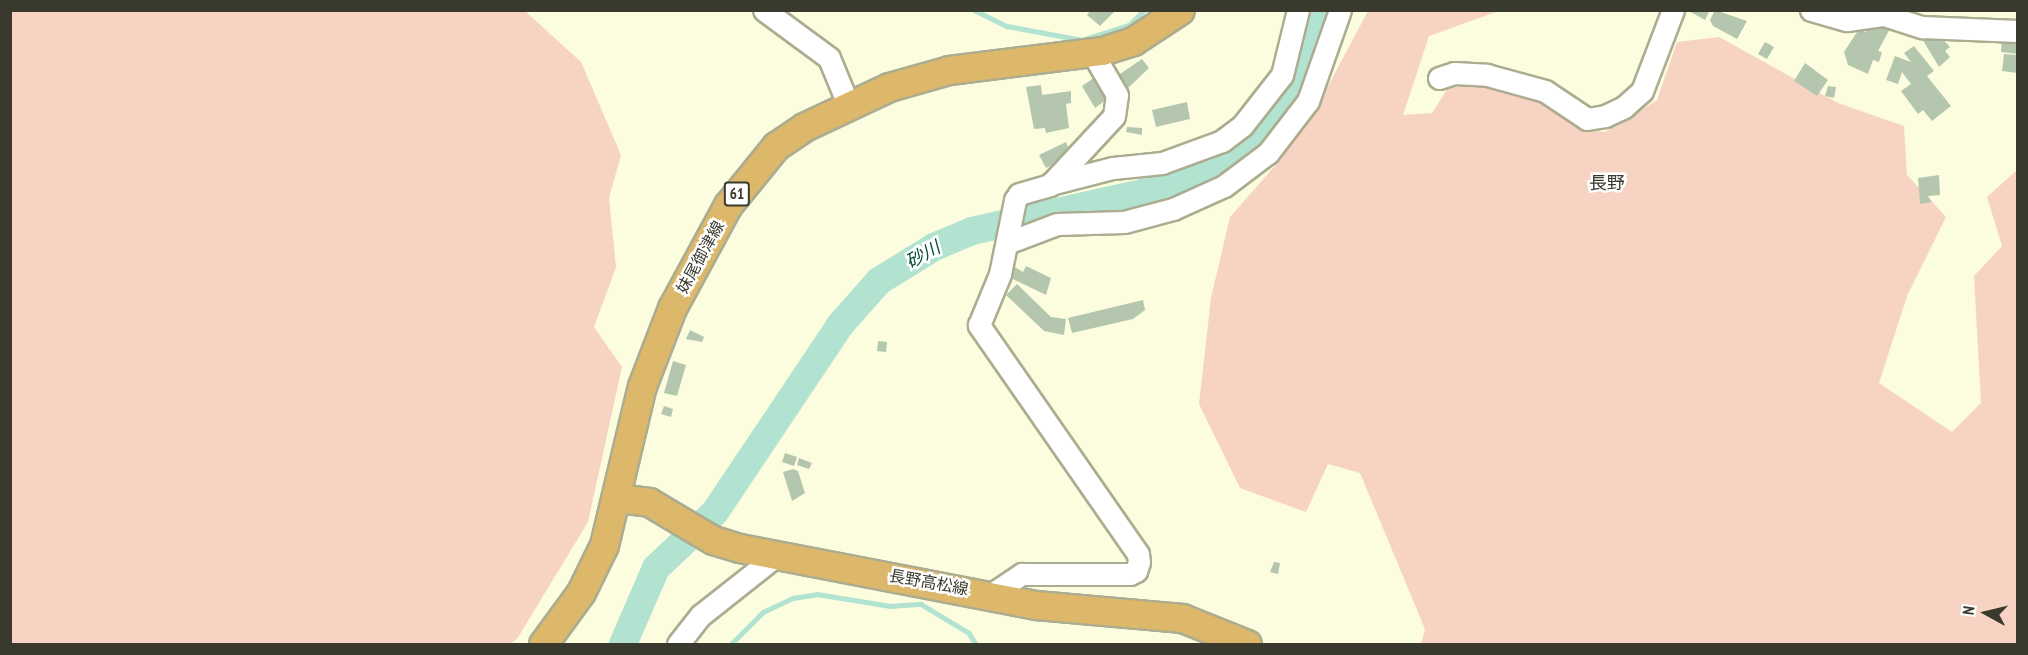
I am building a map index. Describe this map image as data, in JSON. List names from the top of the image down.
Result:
{
  "streets": {
    "main road": ["61", "妹尾御津線", "長野高松線"]
  },
  "crossings": [
    ["妹尾御津線", "長野高松線"]
  ],
  "districts": ["長野"],
  "water": ["砂川"],
  "north": "left"
}
